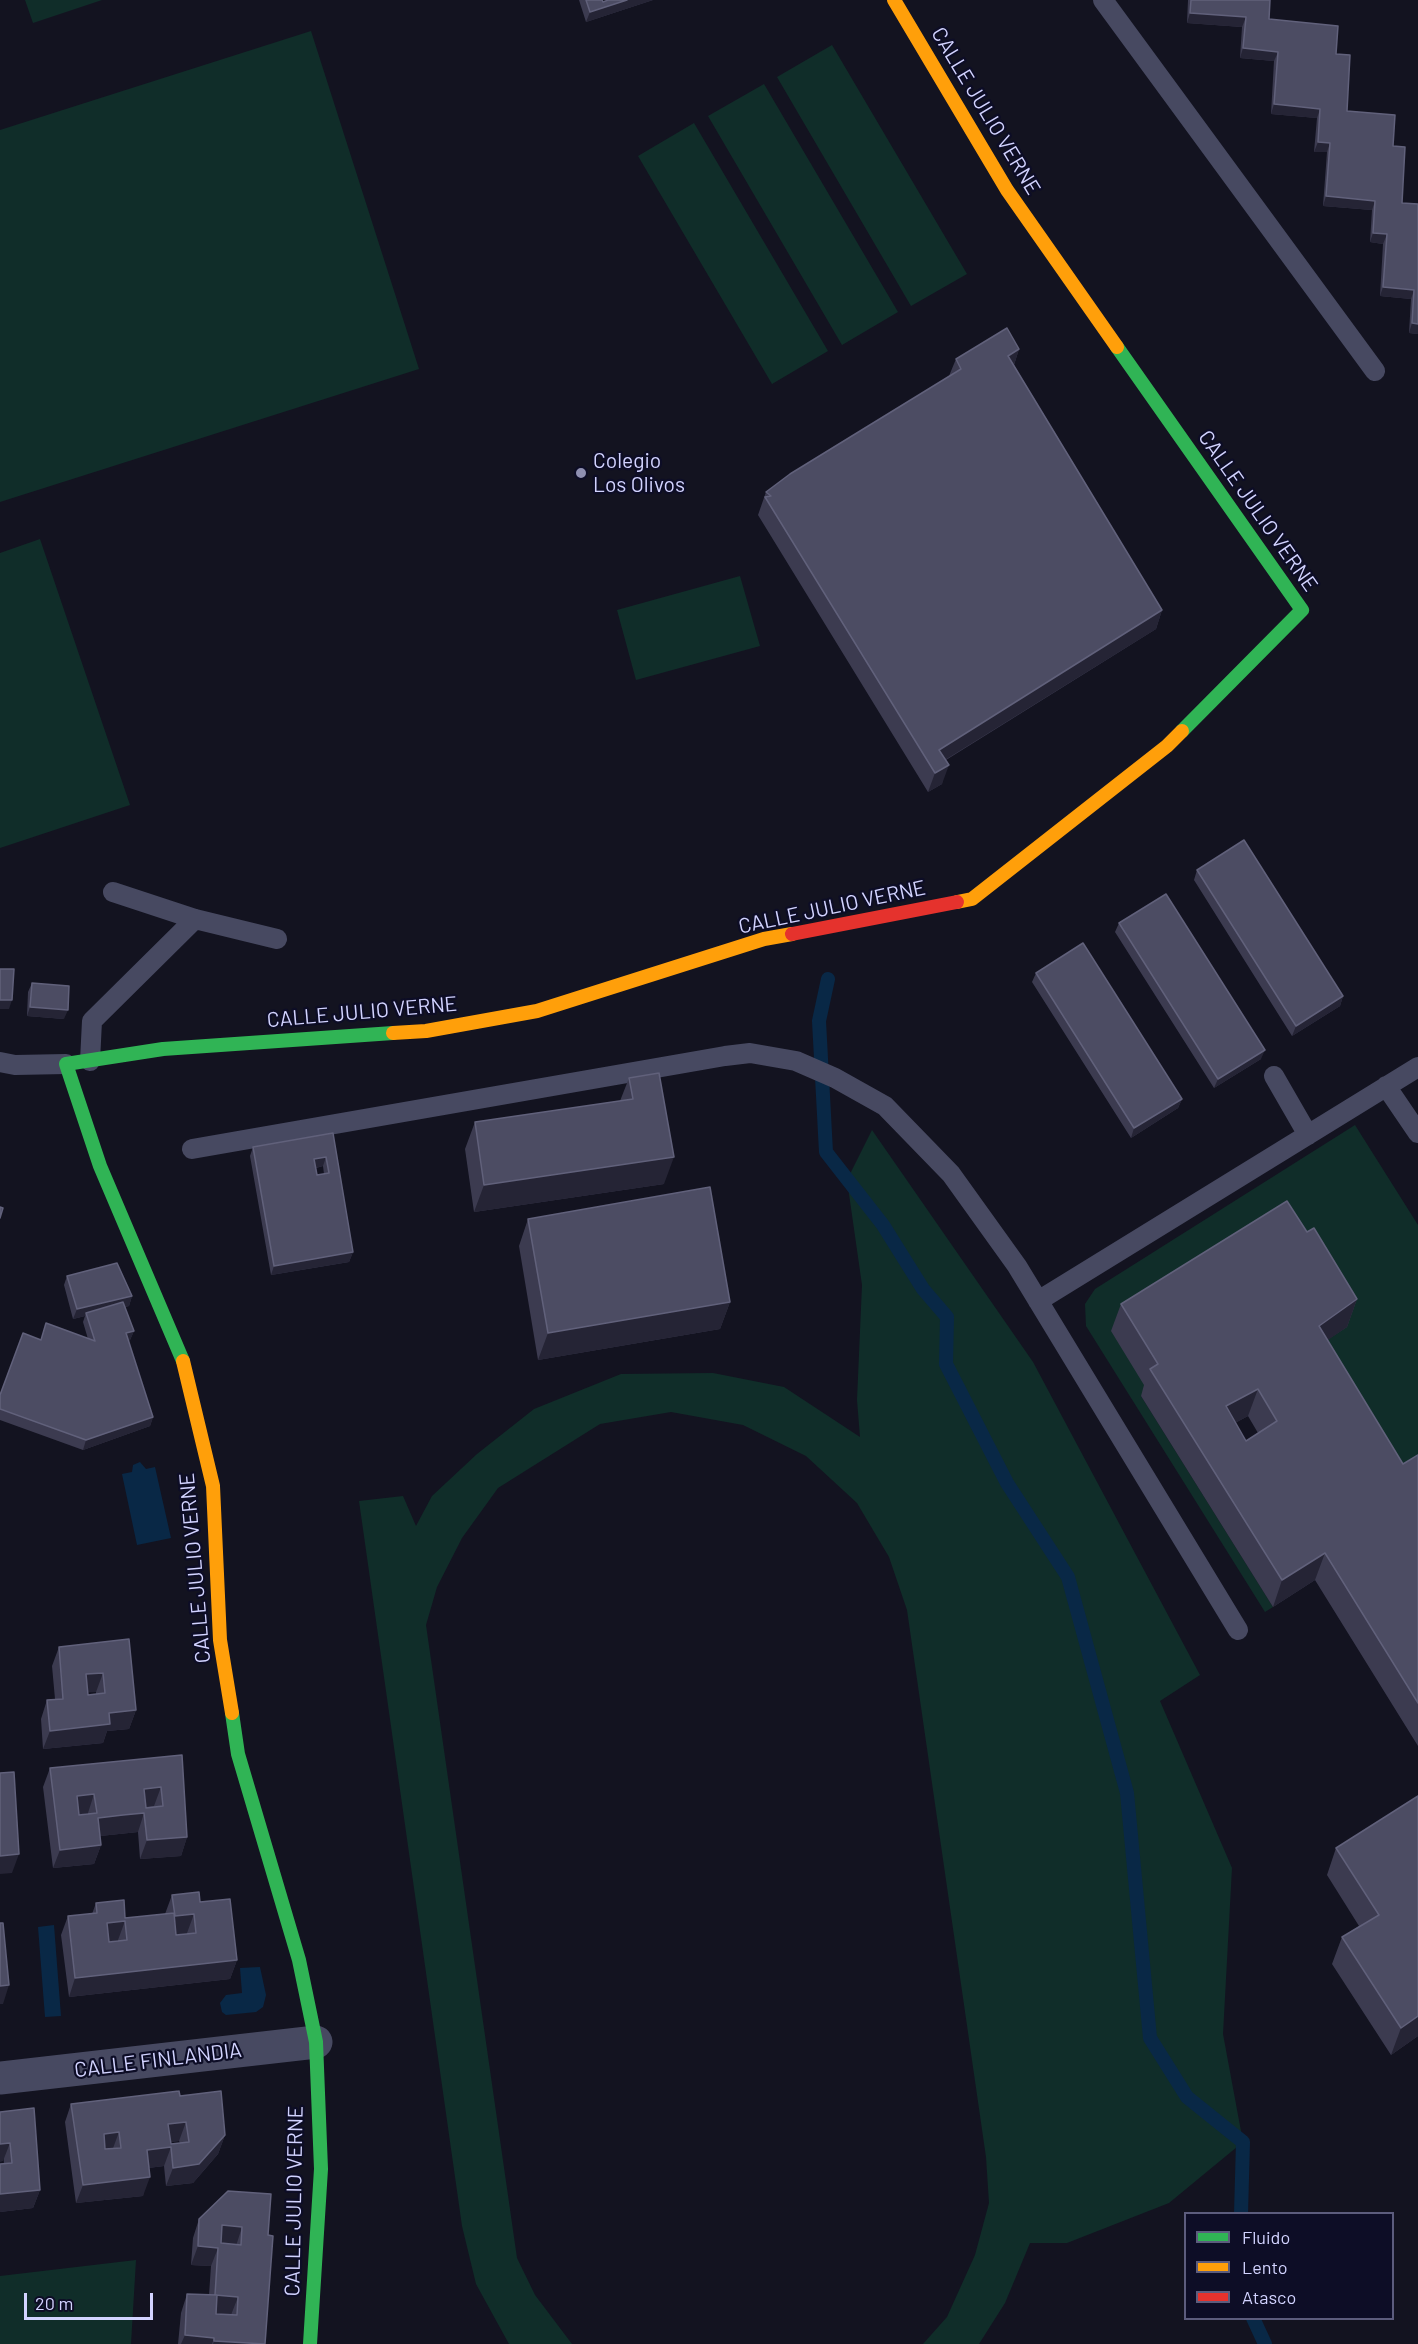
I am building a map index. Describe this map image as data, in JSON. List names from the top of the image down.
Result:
{
  "streets": {
    "street": ["CALLE JULIO VERNE", "CALLE FINLANDIA"]
  },
  "crossings": [
    ["CALLE JULIO VERNE", "CALLE FINLANDIA"]
  ],
  "places": ["Colegio Los Olivos"],
  "legend": ["Fluido", "Lento", "Atasco"],
  "scale_bar": "20 m"
}
